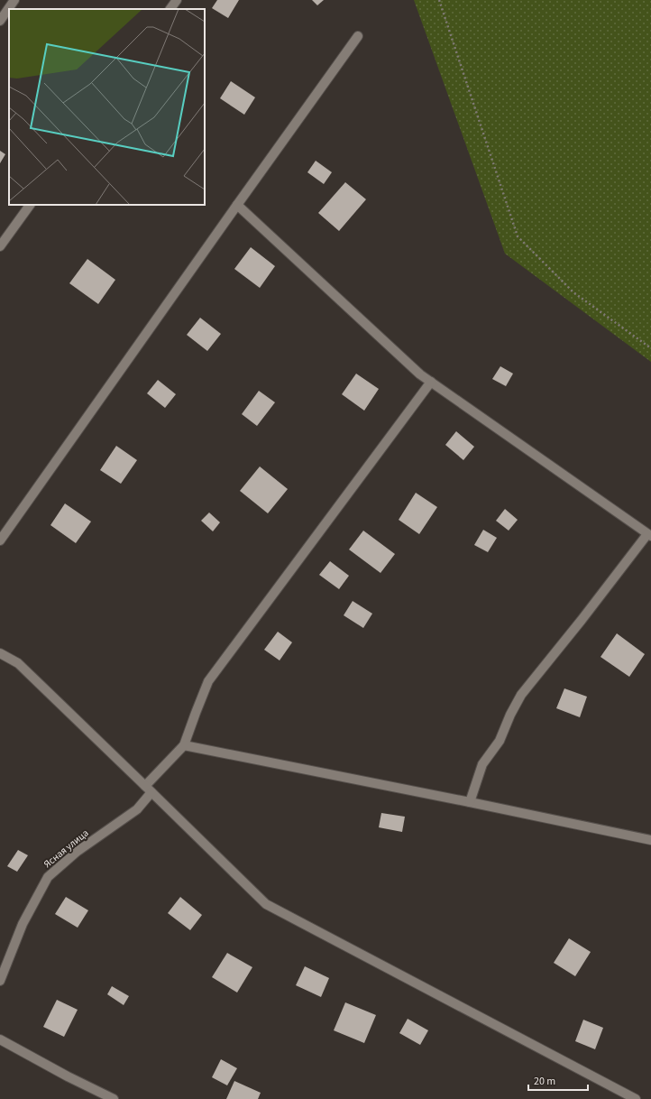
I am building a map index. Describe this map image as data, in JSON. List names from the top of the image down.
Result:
{
  "streets": {
    "street": ["Ясная улица"]
  },
  "scale_bar": "20 m"
}
